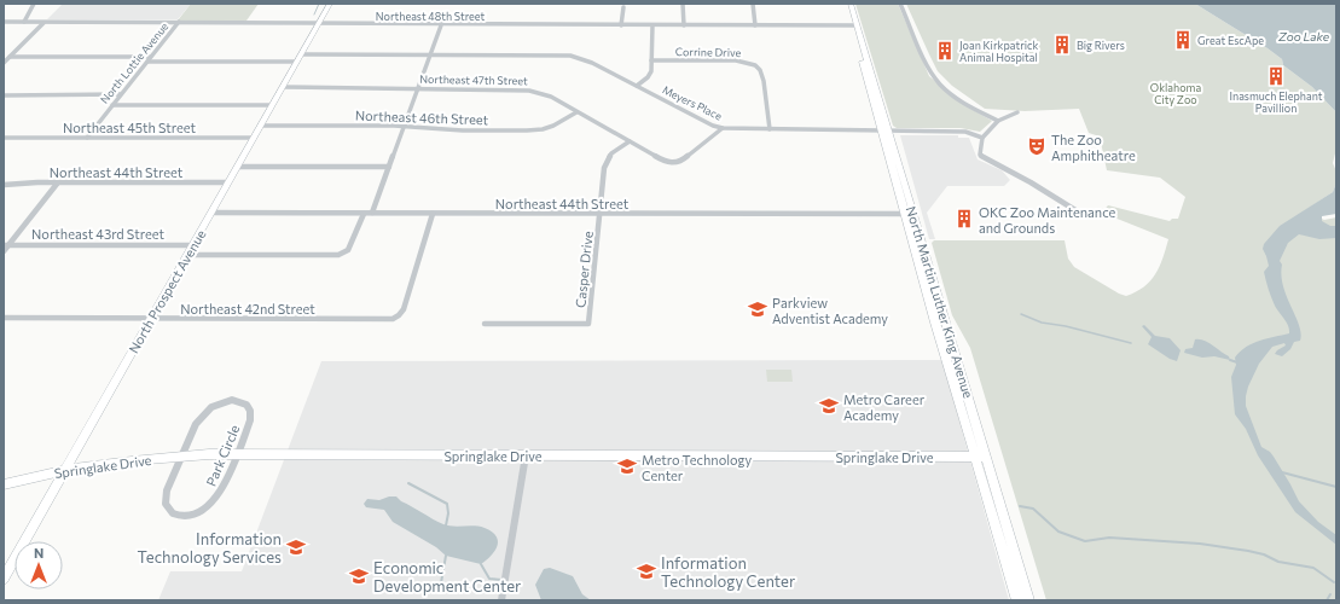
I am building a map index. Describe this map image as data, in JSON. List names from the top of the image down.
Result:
{
  "streets": {
    "street": [
      "Northeast 48th Street",
      "Corrine Drive",
      "North Lottie Avenue",
      "Northeast 47th Street",
      "Meyers Place",
      "Northeast 46th Street",
      "Northeast 45th Street",
      "Northeast 44th Street",
      "Northeast 43rd Street",
      "Casper Drive",
      "North Prospect Avenue",
      "North Martin Luther King Avenue",
      "Northeast 42nd Street",
      "Park Circle",
      "Springlake Drive"
    ]
  },
  "crossings": [
    ["Northeast 48th Street", "North Lottie Avenue"],
    ["Northeast 48th Street", "North Prospect Avenue"],
    ["Northeast 48th Street", "North Martin Luther King Avenue"],
    ["Corrine Drive", "Meyers Place"],
    ["North Lottie Avenue", "Northeast 45th Street"],
    ["Northeast 47th Street", "Meyers Place"],
    ["Northeast 47th Street", "Northeast 46th Street"],
    ["Northeast 47th Street", "Casper Drive"],
    ["Northeast 47th Street", "North Prospect Avenue"],
    ["Meyers Place", "North Prospect Avenue"],
    ["Meyers Place", "North Martin Luther King Avenue"],
    ["Northeast 46th Street", "North Prospect Avenue"],
    ["Northeast 45th Street", "North Prospect Avenue"],
    ["Northeast 44th Street", "Casper Drive"],
    ["Northeast 44th Street", "North Prospect Avenue"],
    ["Northeast 44th Street", "North Martin Luther King Avenue"],
    ["Northeast 44th Street", "Northeast 42nd Street"],
    ["Northeast 43rd Street", "North Prospect Avenue"],
    ["North Prospect Avenue", "Northeast 42nd Street"],
    ["North Prospect Avenue", "Springlake Drive"],
    ["North Martin Luther King Avenue", "Springlake Drive"],
    ["Park Circle", "Springlake Drive"]
  ],
  "water": ["Zoo Lake"],
  "parks": ["Oklahoma City Zoo"],
  "places": {
    "building": [
      "Great EscApe",
      "Big Rivers",
      "Joan Kirkpatrick Animal Hospital",
      "Inasmuch Elephant Pavillion",
      "OKC Zoo Maintenance and Grounds"
    ],
    "theatre": ["The Zoo Amphitheatre"],
    "school or university": [
      "Parkview Adventist Academy",
      "Metro Career Academy",
      "Metro Technology Center",
      "Information Technology Services",
      "Information Technology Center",
      "Economic Development Center"
    ]
  },
  "north": "top"
}
